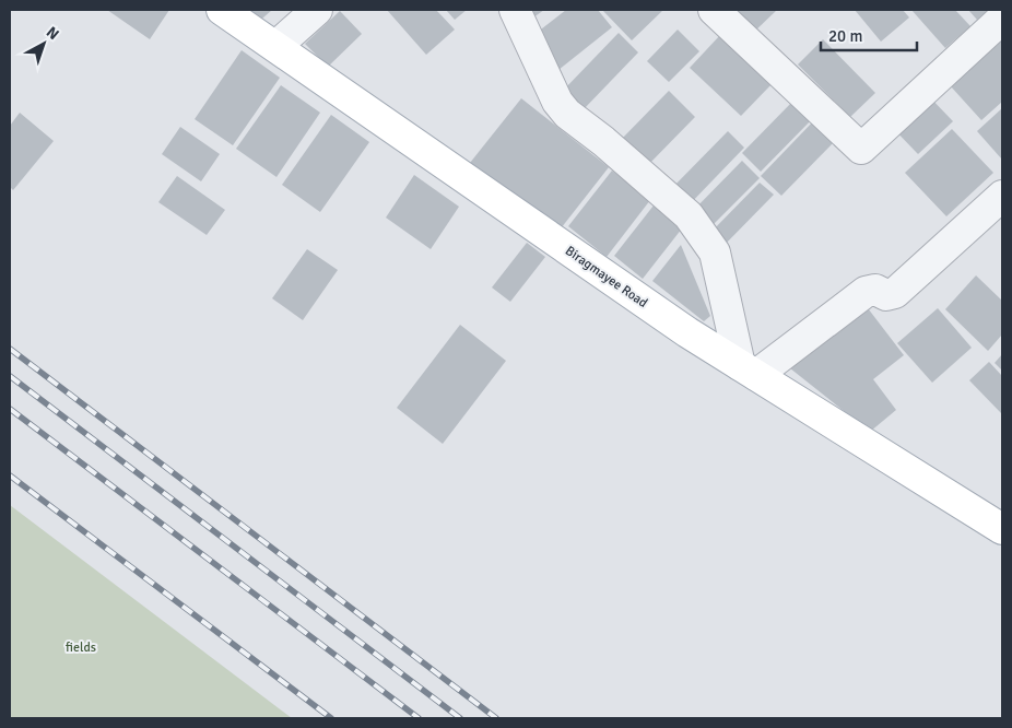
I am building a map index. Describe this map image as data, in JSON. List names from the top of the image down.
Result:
{
  "streets": {
    "main road": ["Biragmayee Road"]
  },
  "parks": ["fields"],
  "scale_bar": "20 m",
  "north": "top right"
}
